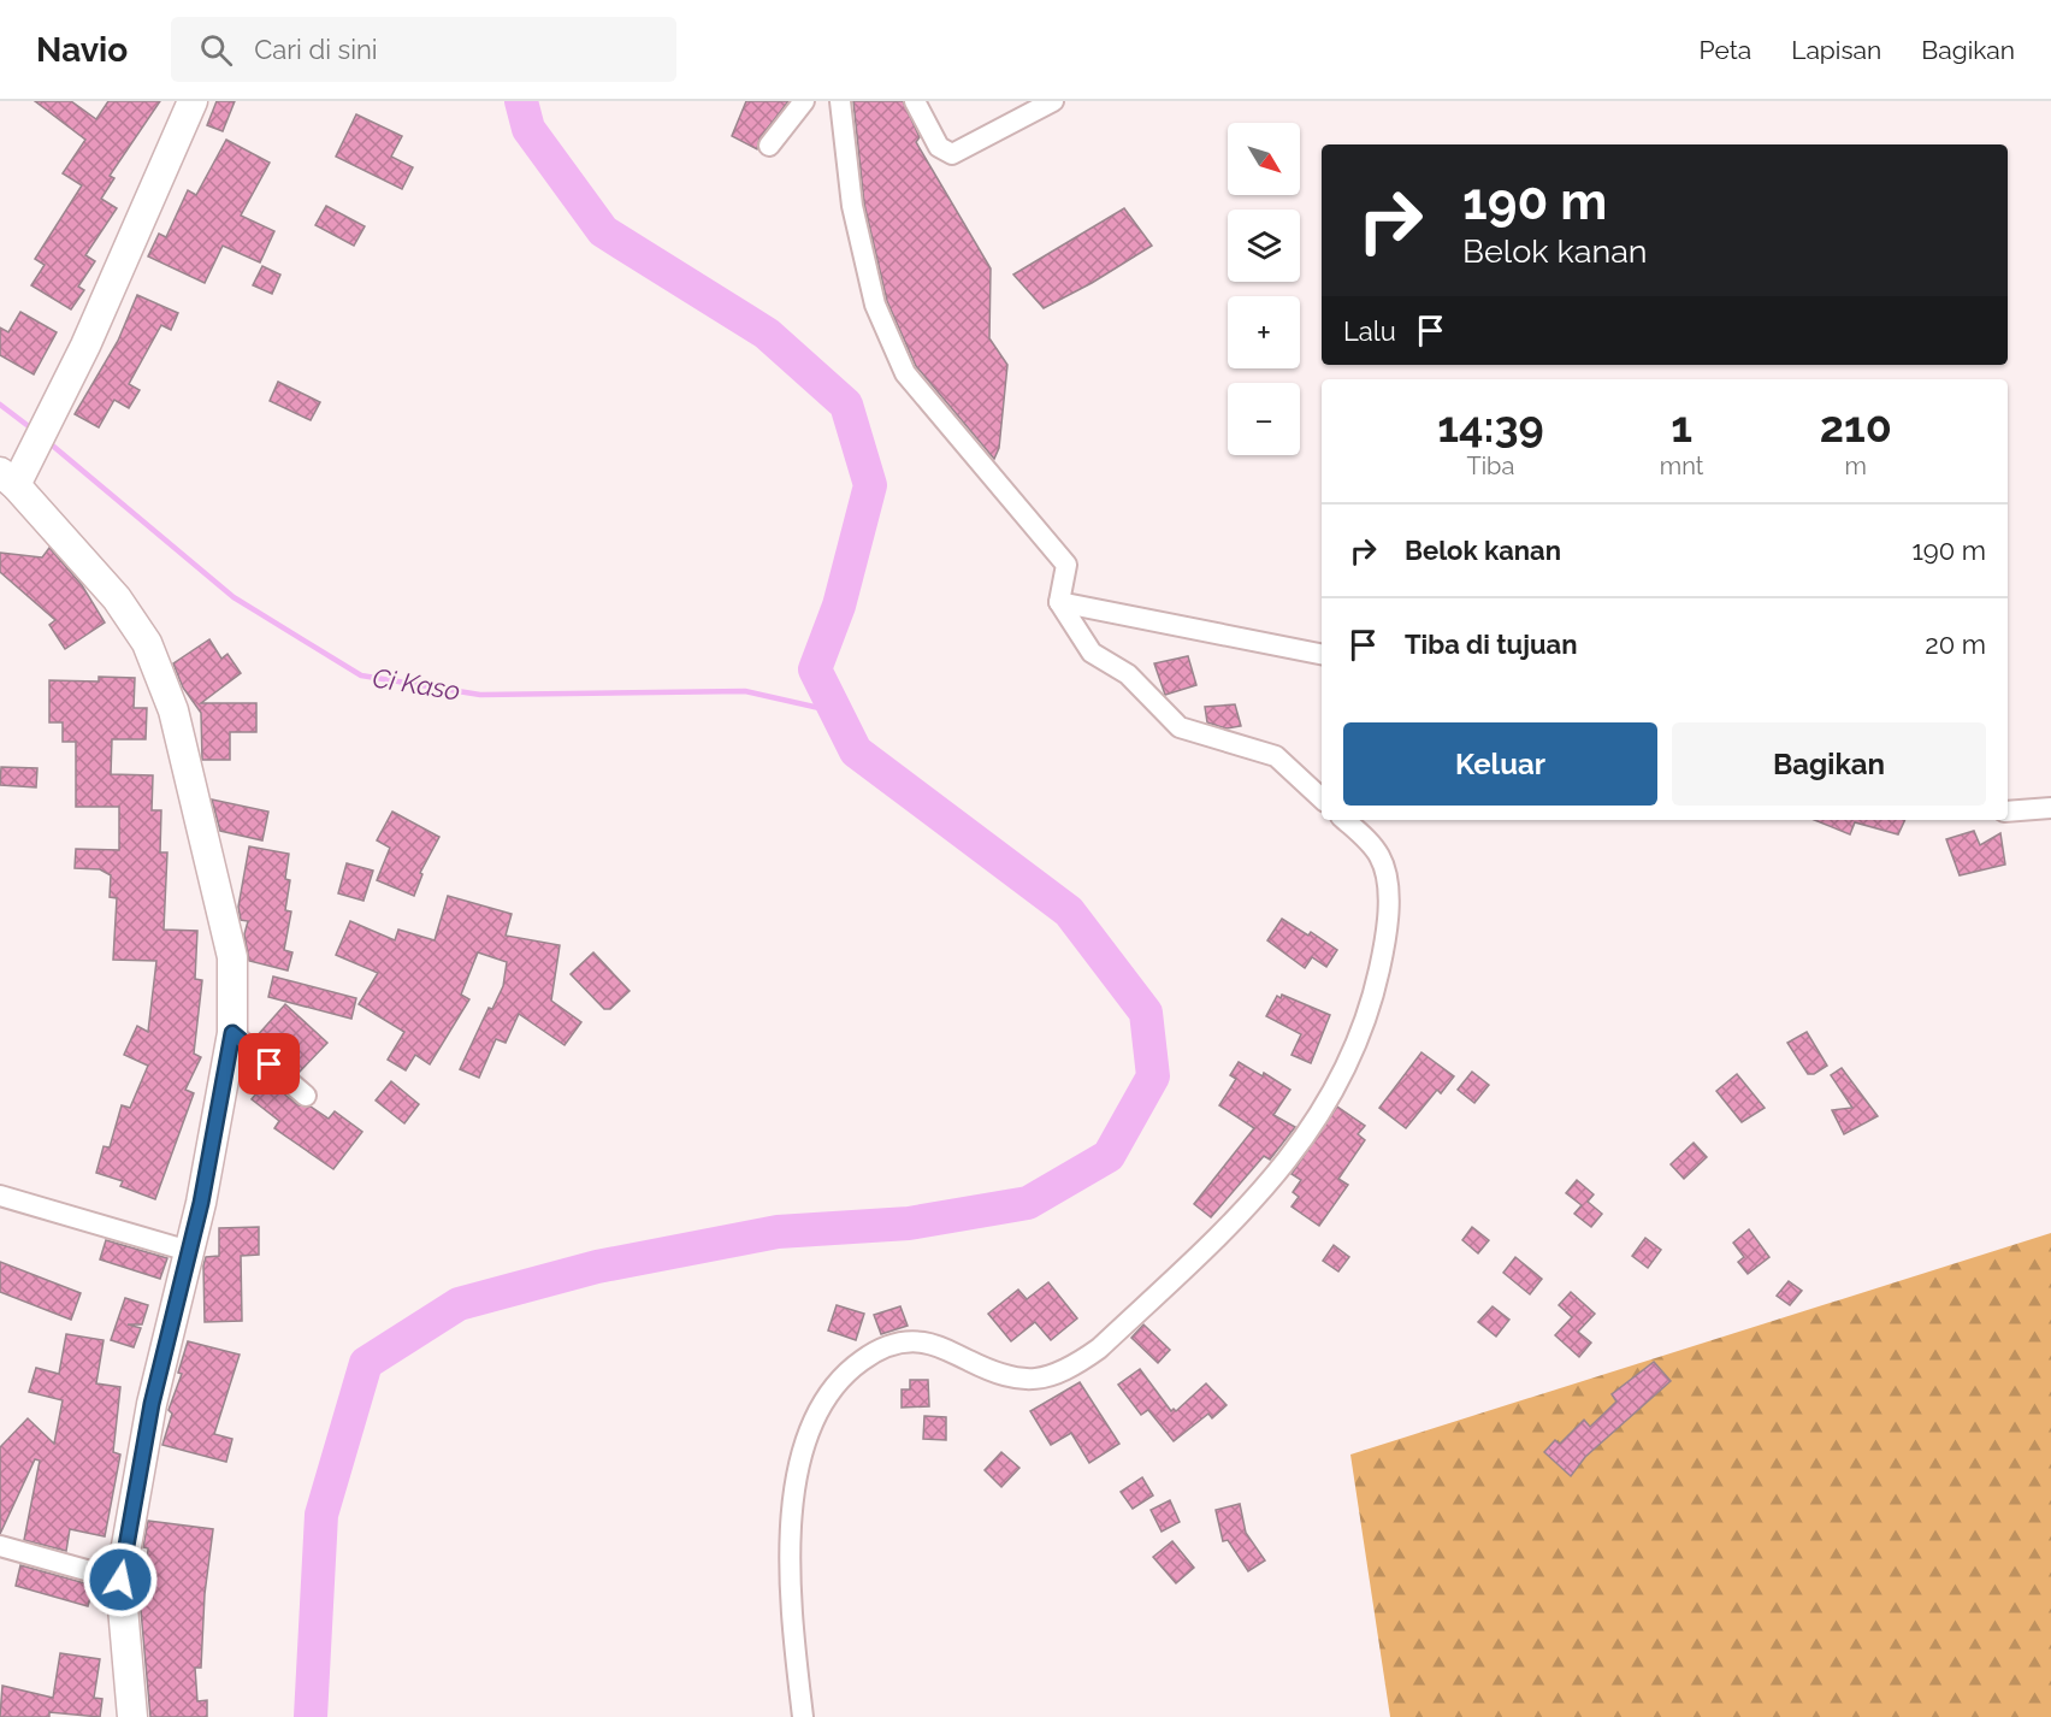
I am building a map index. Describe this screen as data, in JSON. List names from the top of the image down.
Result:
{
  "water": ["Ci Kaso"],
  "north": "bottom right",
  "page": {
    "header": "Navio",
    "search": "Cari di sini",
    "nav": ["Peta", "Lapisan", "Bagikan"],
    "map_buttons": ["+", "−"],
    "turn": ["190 m", "Belok kanan"],
    "then": "Lalu",
    "eta": [
      "14:39",
      "Tiba",
      "1",
      "mnt",
      "210",
      "m"
    ],
    "list": [
      {
        "name": "Belok kanan",
        "value": "190 m"
      },
      {
        "name": "Tiba di tujuan",
        "value": "20 m"
      }
    ],
    "buttons": ["Keluar", "Bagikan"]
  }
}
